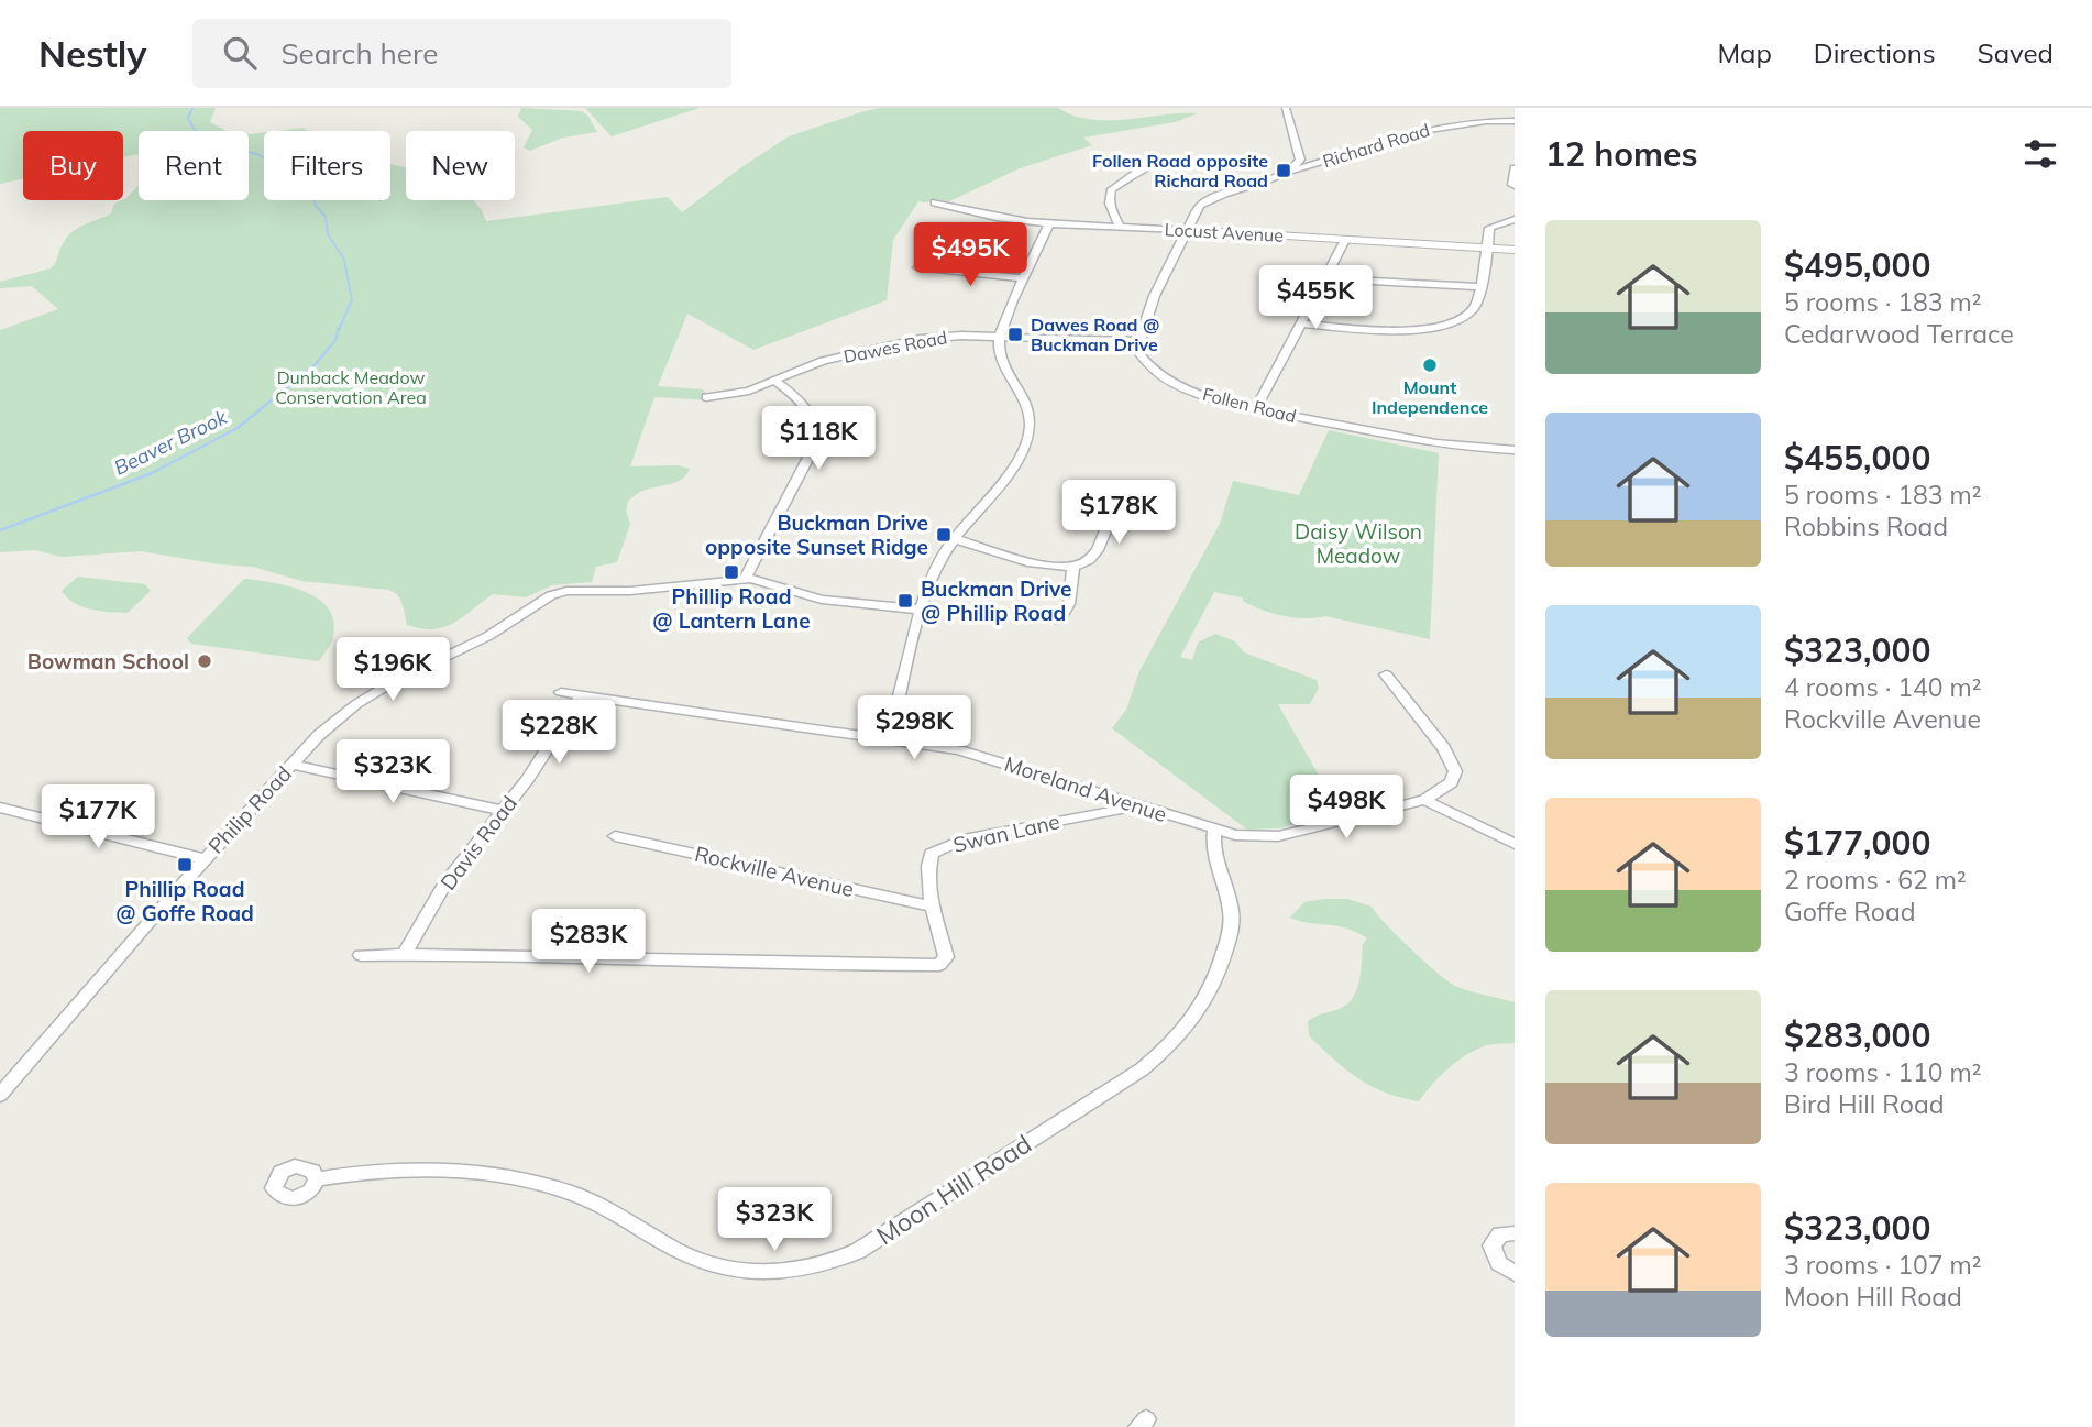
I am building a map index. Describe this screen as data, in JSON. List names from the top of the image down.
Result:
{
  "streets": {
    "street": [
      "Richard Road",
      "Locust Avenue",
      "Dawes Road",
      "Follen Road",
      "Moreland Avenue",
      "Philip Road",
      "Swan Lane",
      "Davis Road",
      "Rockville Avenue",
      "Moon Hill Road"
    ]
  },
  "crossings": [
    ["Dawes Road", "Follen Road"],
    ["Moreland Avenue", "Swan Lane"],
    ["Moreland Avenue", "Davis Road"],
    ["Moreland Avenue", "Moon Hill Road"],
    ["Swan Lane", "Davis Road"],
    ["Swan Lane", "Rockville Avenue"]
  ],
  "water": ["Beaver Brook"],
  "parks": ["Dunback Meadow Conservation Area", "Daisy Wilson Meadow"],
  "places": {
    "transit": [
      "Follen Road opposite Richard Road",
      "Dawes Road @ Buckman Drive",
      "Buckman Drive opposite Sunset Ridge",
      "Phillip Road @ Lantern Lane",
      "Buckman Drive @ Phillip Road",
      "Phillip Road @ Goffe Road"
    ],
    "other": ["Mount Independence", "Bowman School"]
  },
  "page": {
    "header": "Nestly",
    "search": "Search here",
    "nav": ["Map", "Directions", "Saved"],
    "heading": "12 homes",
    "chip": [
      "Buy",
      "Rent",
      "Filters",
      "New"
    ],
    "list": [
      {
        "name": "$495,000",
        "note": "5 rooms · 183 m² · Cedarwood Terrace"
      },
      {
        "name": "$455,000",
        "note": "5 rooms · 183 m² · Robbins Road"
      },
      {
        "name": "$323,000",
        "note": "4 rooms · 140 m² · Rockville Avenue"
      },
      {
        "name": "$177,000",
        "note": "2 rooms · 62 m² · Goffe Road"
      },
      {
        "name": "$283,000",
        "note": "3 rooms · 110 m² · Bird Hill Road"
      },
      {
        "name": "$323,000",
        "note": "3 rooms · 107 m² · Moon Hill Road"
      }
    ],
    "price": [
      "$495K",
      "$455K",
      "$118K",
      "$178K",
      "$196K",
      "$298K",
      "$228K",
      "$323K",
      "$498K",
      "$177K",
      "$283K",
      "$323K"
    ]
  }
}
